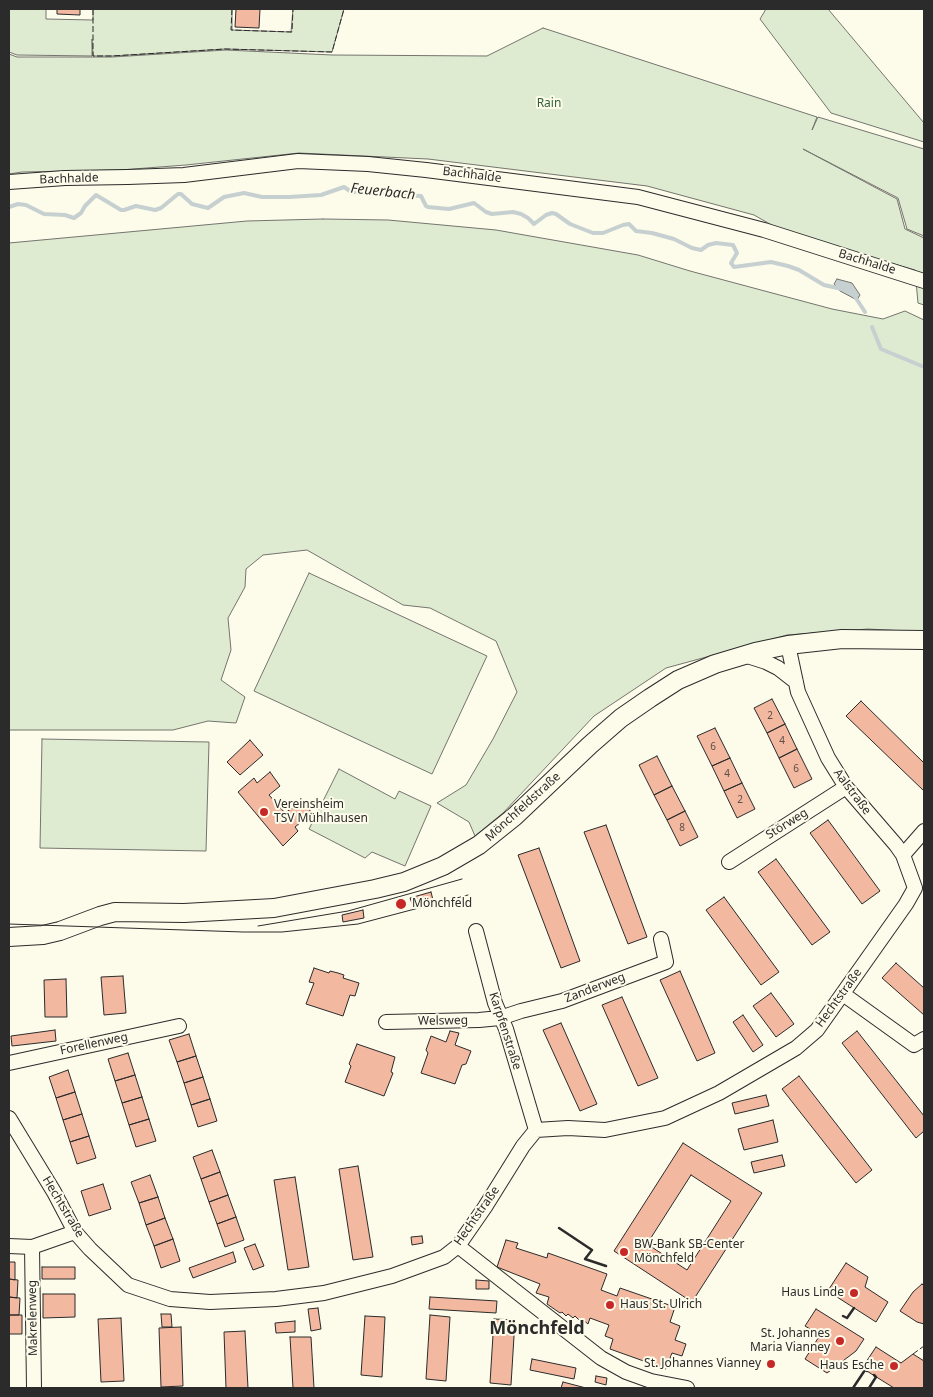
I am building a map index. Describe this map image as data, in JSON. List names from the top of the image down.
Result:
{
  "streets": {
    "main road": ["Mönchfeldstraße"],
    "street": [
      "Bachhalde",
      "Aalstraße",
      "Störweg",
      "Zanderweg",
      "Hechtstraße",
      "Welsweg",
      "Karpfenstraße",
      "Forellenweg",
      "Makrelenweg"
    ]
  },
  "crossings": [
    ["Aalstraße", "Mönchfeldstraße"],
    ["Aalstraße", "Störweg"],
    ["Aalstraße", "Hechtstraße"],
    ["Zanderweg", "Welsweg"],
    ["Zanderweg", "Karpfenstraße"],
    ["Hechtstraße", "Karpfenstraße"],
    ["Welsweg", "Karpfenstraße"]
  ],
  "districts": ["Mönchfeld"],
  "water": ["Feuerbach"],
  "parks": ["Rain"],
  "places": [
    "Vereinsheim TSV Mühlhausen",
    "Mönchfeld",
    "BW-Bank SB-Center Mönchfeld",
    "Haus Linde",
    "Haus St. Ulrich",
    "St. Johannes Maria Vianney",
    "St. Johannes Vianney",
    "Haus Esche"
  ],
  "house_numbers": [
    "2",
    "4",
    "6",
    "6",
    "4",
    "2",
    "8"
  ]
}
